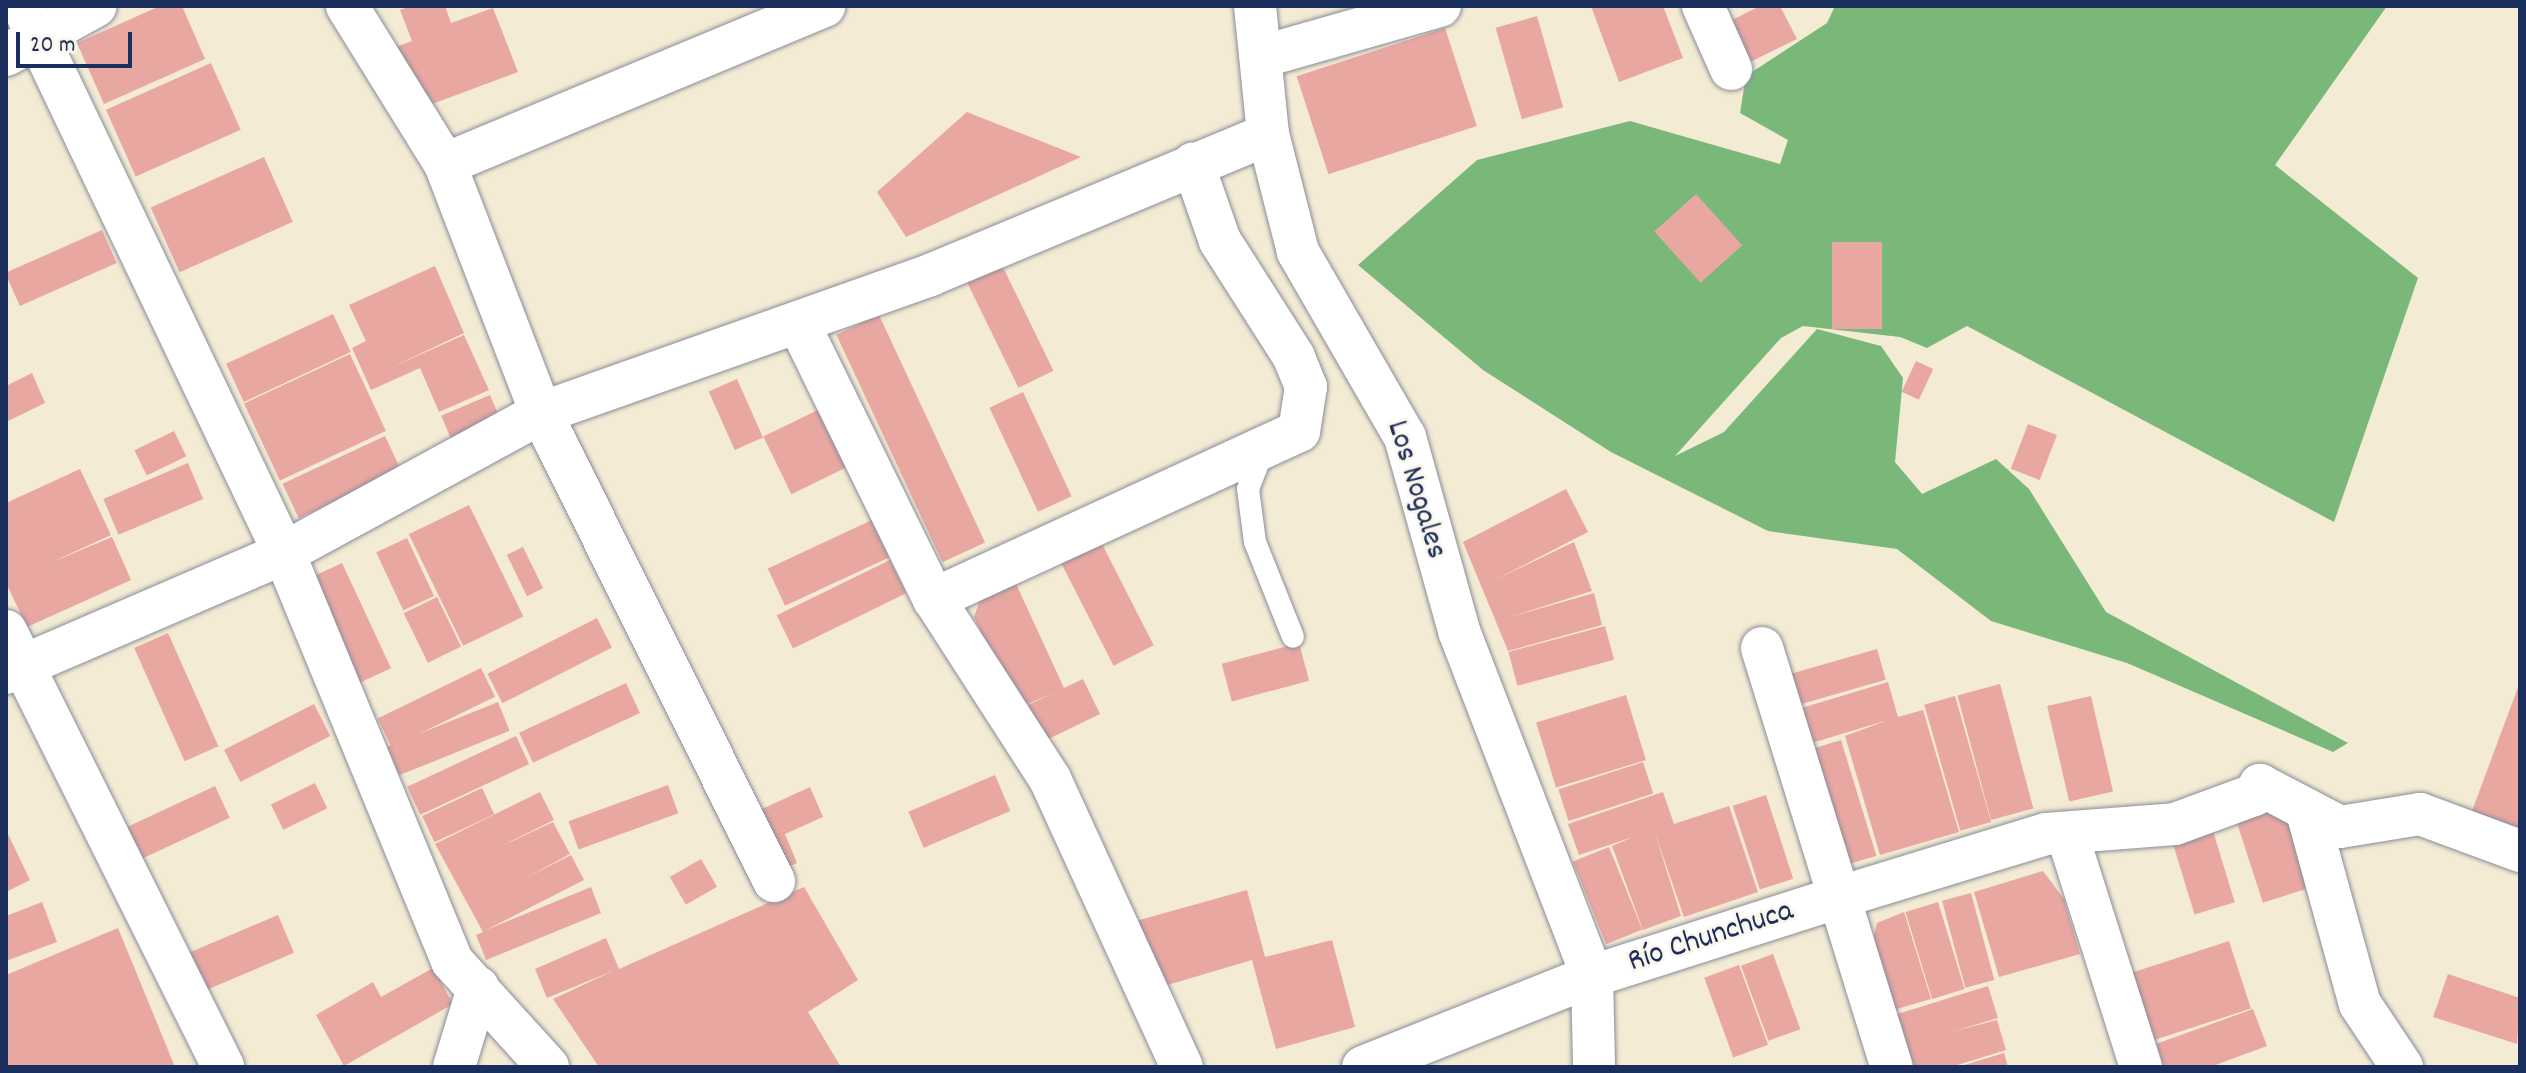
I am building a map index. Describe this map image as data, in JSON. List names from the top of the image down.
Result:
{
  "streets": {
    "street": ["Los Nogales", "Río Chunchuca"]
  },
  "crossings": [
    ["Los Nogales", "Río Chunchuca"]
  ],
  "scale_bar": "20 m"
}
